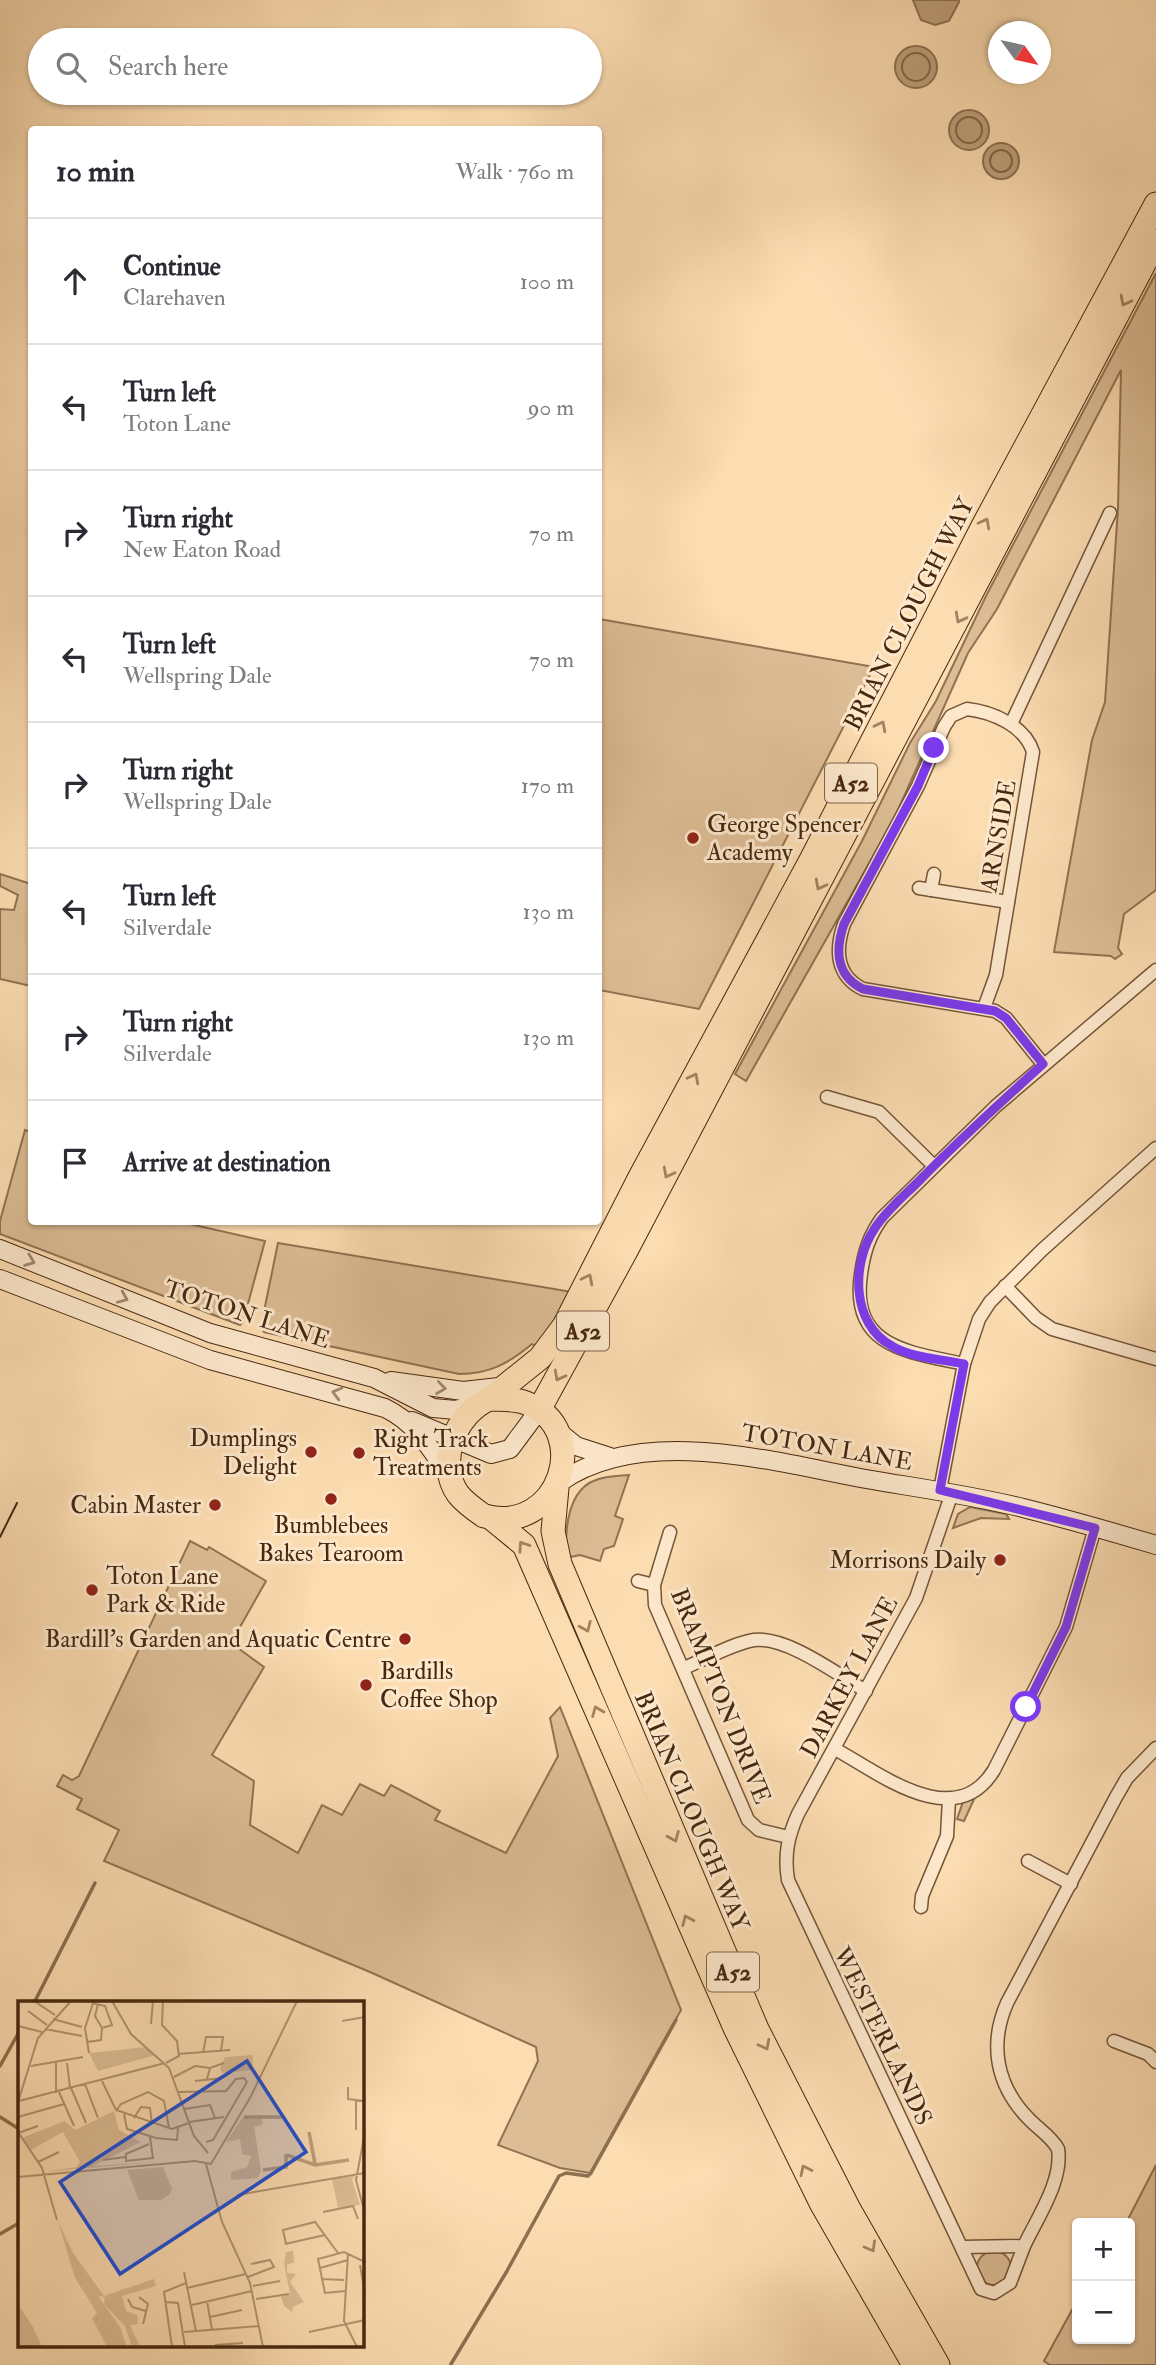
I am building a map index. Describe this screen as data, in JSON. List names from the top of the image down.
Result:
{
  "streets": {
    "highway": ["BRIAN CLOUGH WAY", "A52"],
    "main road": ["TOTON LANE"],
    "street": [
      "ARNSIDE",
      "DARKEY LANE",
      "BRAMPTON DRIVE",
      "WESTERLANDS"
    ]
  },
  "crossings": [
    ["BRIAN CLOUGH WAY", "TOTON LANE"],
    ["TOTON LANE", "DARKEY LANE"],
    ["DARKEY LANE", "BRAMPTON DRIVE"],
    ["DARKEY LANE", "WESTERLANDS"],
    ["BRAMPTON DRIVE", "WESTERLANDS"]
  ],
  "places": [
    "George Spencer Academy",
    "Dumplings Delight",
    "Right Track Treatments",
    "Bumblebees Bakes Tearoom",
    "Cabin Master",
    "Morrisons Daily",
    "Toton Lane Park & Ride",
    "Bardill's Garden and Aquatic Centre",
    "Bardills Coffee Shop"
  ],
  "north": "bottom right",
  "page": {
    "search": "Search here",
    "heading": ["10 min", "Walk · 760 m"],
    "list": [
      ["Continue", "Clarehaven", "100 m"],
      ["Turn left", "Toton Lane", "90 m"],
      ["Turn right", "New Eaton Road", "70 m"],
      ["Turn left", "Wellspring Dale", "70 m"],
      ["Turn right", "Wellspring Dale", "170 m"],
      ["Turn left", "Silverdale", "130 m"],
      ["Turn right", "Silverdale", "130 m"],
      "Arrive at destination"
    ],
    "map_buttons": ["+", "−"]
  }
}
